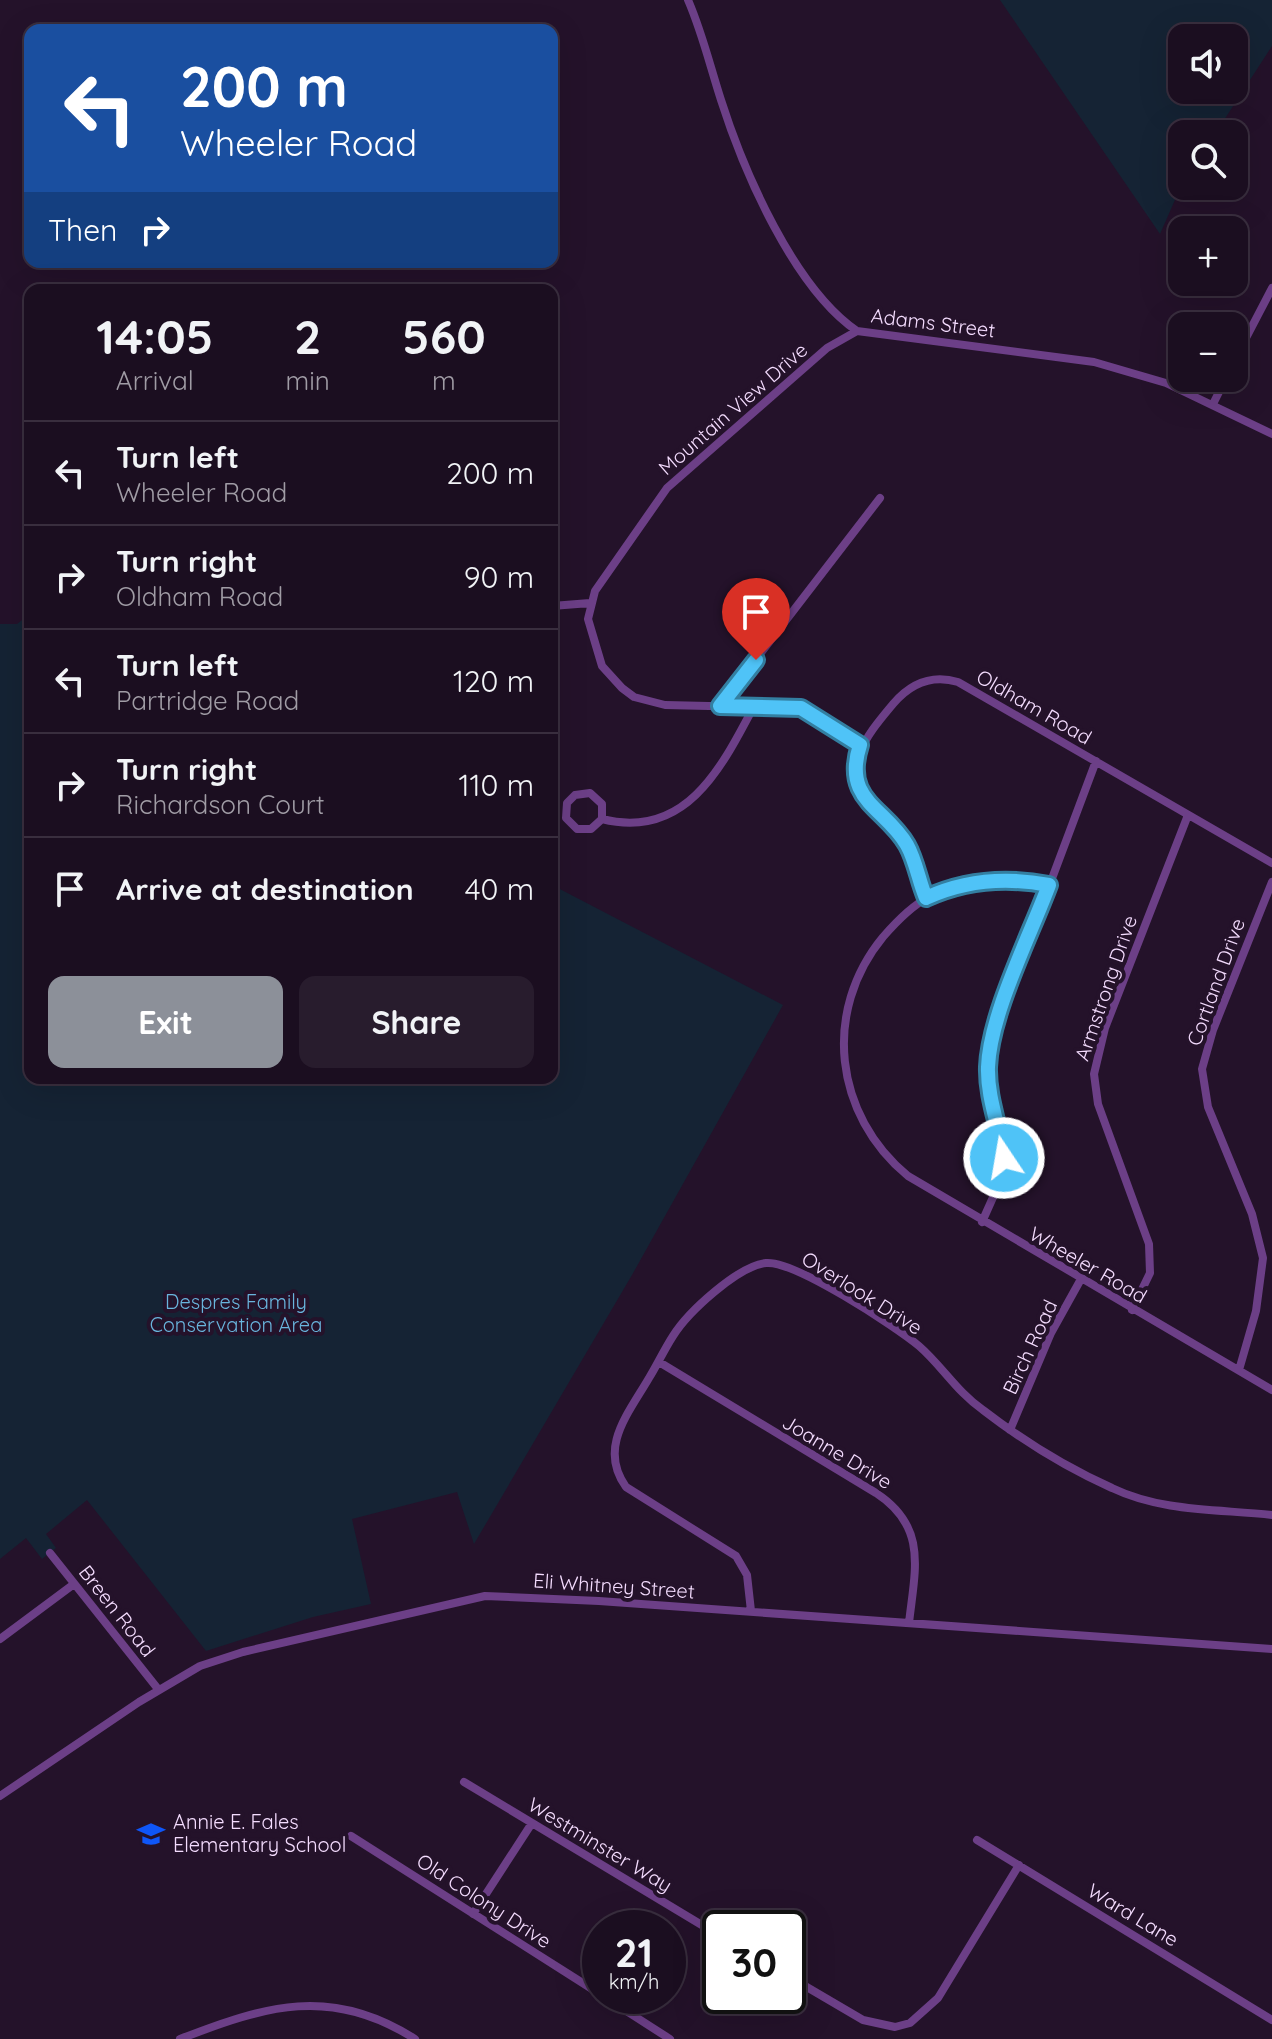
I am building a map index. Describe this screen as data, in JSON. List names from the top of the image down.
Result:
{
  "streets": {
    "street": [
      "Adams Street",
      "Mountain View Drive",
      "Oldham Road",
      "Cortland Drive",
      "Armstrong Drive",
      "Wheeler Road",
      "Overlook Drive",
      "Birch Road",
      "Joanne Drive",
      "Eli Whitney Street",
      "Breen Road",
      "Westminster Way",
      "Old Colony Drive",
      "Ward Lane"
    ]
  },
  "crossings": [
    ["Adams Street", "Mountain View Drive"],
    ["Oldham Road", "Armstrong Drive"],
    ["Cortland Drive", "Wheeler Road"],
    ["Armstrong Drive", "Wheeler Road"],
    ["Wheeler Road", "Birch Road"],
    ["Overlook Drive", "Birch Road"],
    ["Overlook Drive", "Joanne Drive"],
    ["Overlook Drive", "Eli Whitney Street"],
    ["Joanne Drive", "Eli Whitney Street"],
    ["Eli Whitney Street", "Breen Road"]
  ],
  "parks": ["Despres Family Conservation Area"],
  "places": {
    "school or university": ["Annie E. Fales Elementary School"]
  },
  "page": {
    "map_buttons": ["+", "−"],
    "turn": ["200 m", "Wheeler Road"],
    "then": "Then",
    "eta": [
      "14:05",
      "Arrival",
      "2",
      "min",
      "560",
      "m"
    ],
    "list": [
      {
        "name": "Turn left",
        "note": "Wheeler Road",
        "value": "200 m"
      },
      {
        "name": "Turn right",
        "note": "Oldham Road",
        "value": "90 m"
      },
      {
        "name": "Turn left",
        "note": "Partridge Road",
        "value": "120 m"
      },
      {
        "name": "Turn right",
        "note": "Richardson Court",
        "value": "110 m"
      },
      {
        "name": "Arrive at destination",
        "value": "40 m"
      }
    ],
    "buttons": ["Exit", "Share"],
    "speed": "21 km/h",
    "limit": "30"
  }
}
